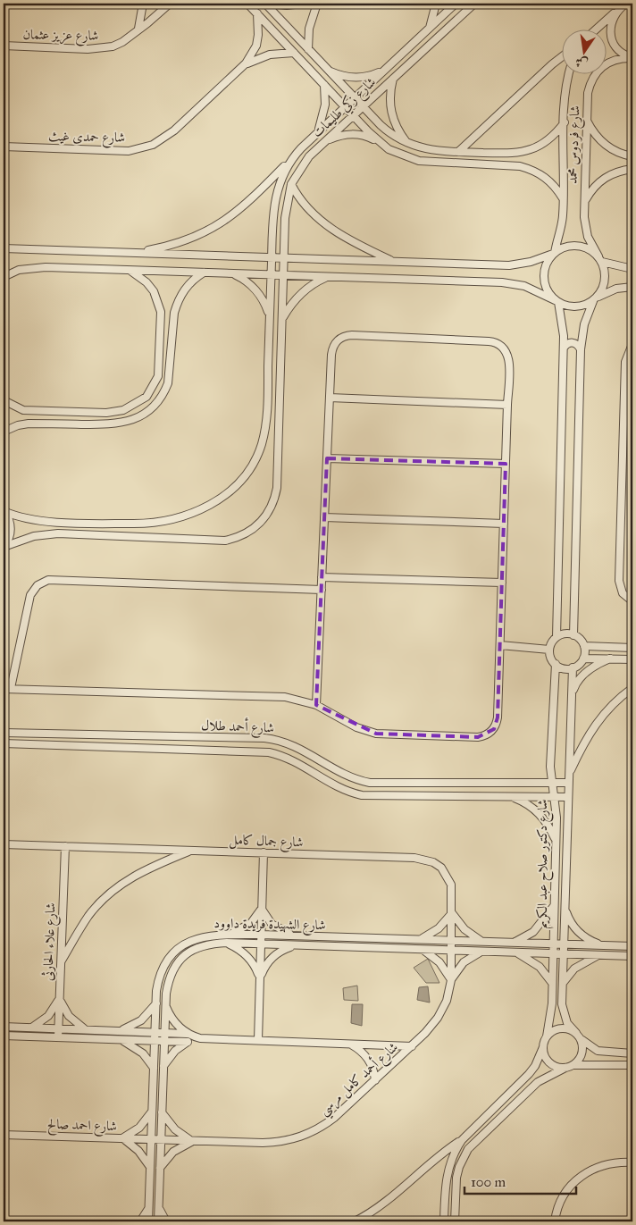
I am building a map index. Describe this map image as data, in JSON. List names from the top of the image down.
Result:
{
  "streets": {
    "street": [
      "شارع عزيز عثمان",
      "شارع زكي طليمات",
      "شارع حمدى غيث",
      "شارع فردوس محمد",
      "شارع أحمد طلال",
      "شارع جمال كامل",
      "شارع دكتور صلاح عبد الكريم",
      "شارع الشهيدة فريدة داوود",
      "شارع علاء الحارثى",
      "شارع أحمد كامل مرسي",
      "شارع احمد صالح"
    ]
  },
  "crossings": [
    ["شارع أحمد طلال", "شارع دكتور صلاح عبد الكريم"],
    ["شارع جمال كامل", "شارع الشهيدة فريدة داوود"],
    ["شارع جمال كامل", "شارع علاء الحارثى"],
    ["شارع جمال كامل", "شارع أحمد كامل مرسي"],
    ["شارع دكتور صلاح عبد الكريم", "شارع الشهيدة فريدة داوود"],
    ["شارع الشهيدة فريدة داوود", "شارع أحمد كامل مرسي"],
    ["شارع الشهيدة فريدة داوود", "شارع احمد صالح"],
    ["شارع أحمد كامل مرسي", "شارع احمد صالح"]
  ],
  "scale_bar": "100 m",
  "north": "bottom"
}
